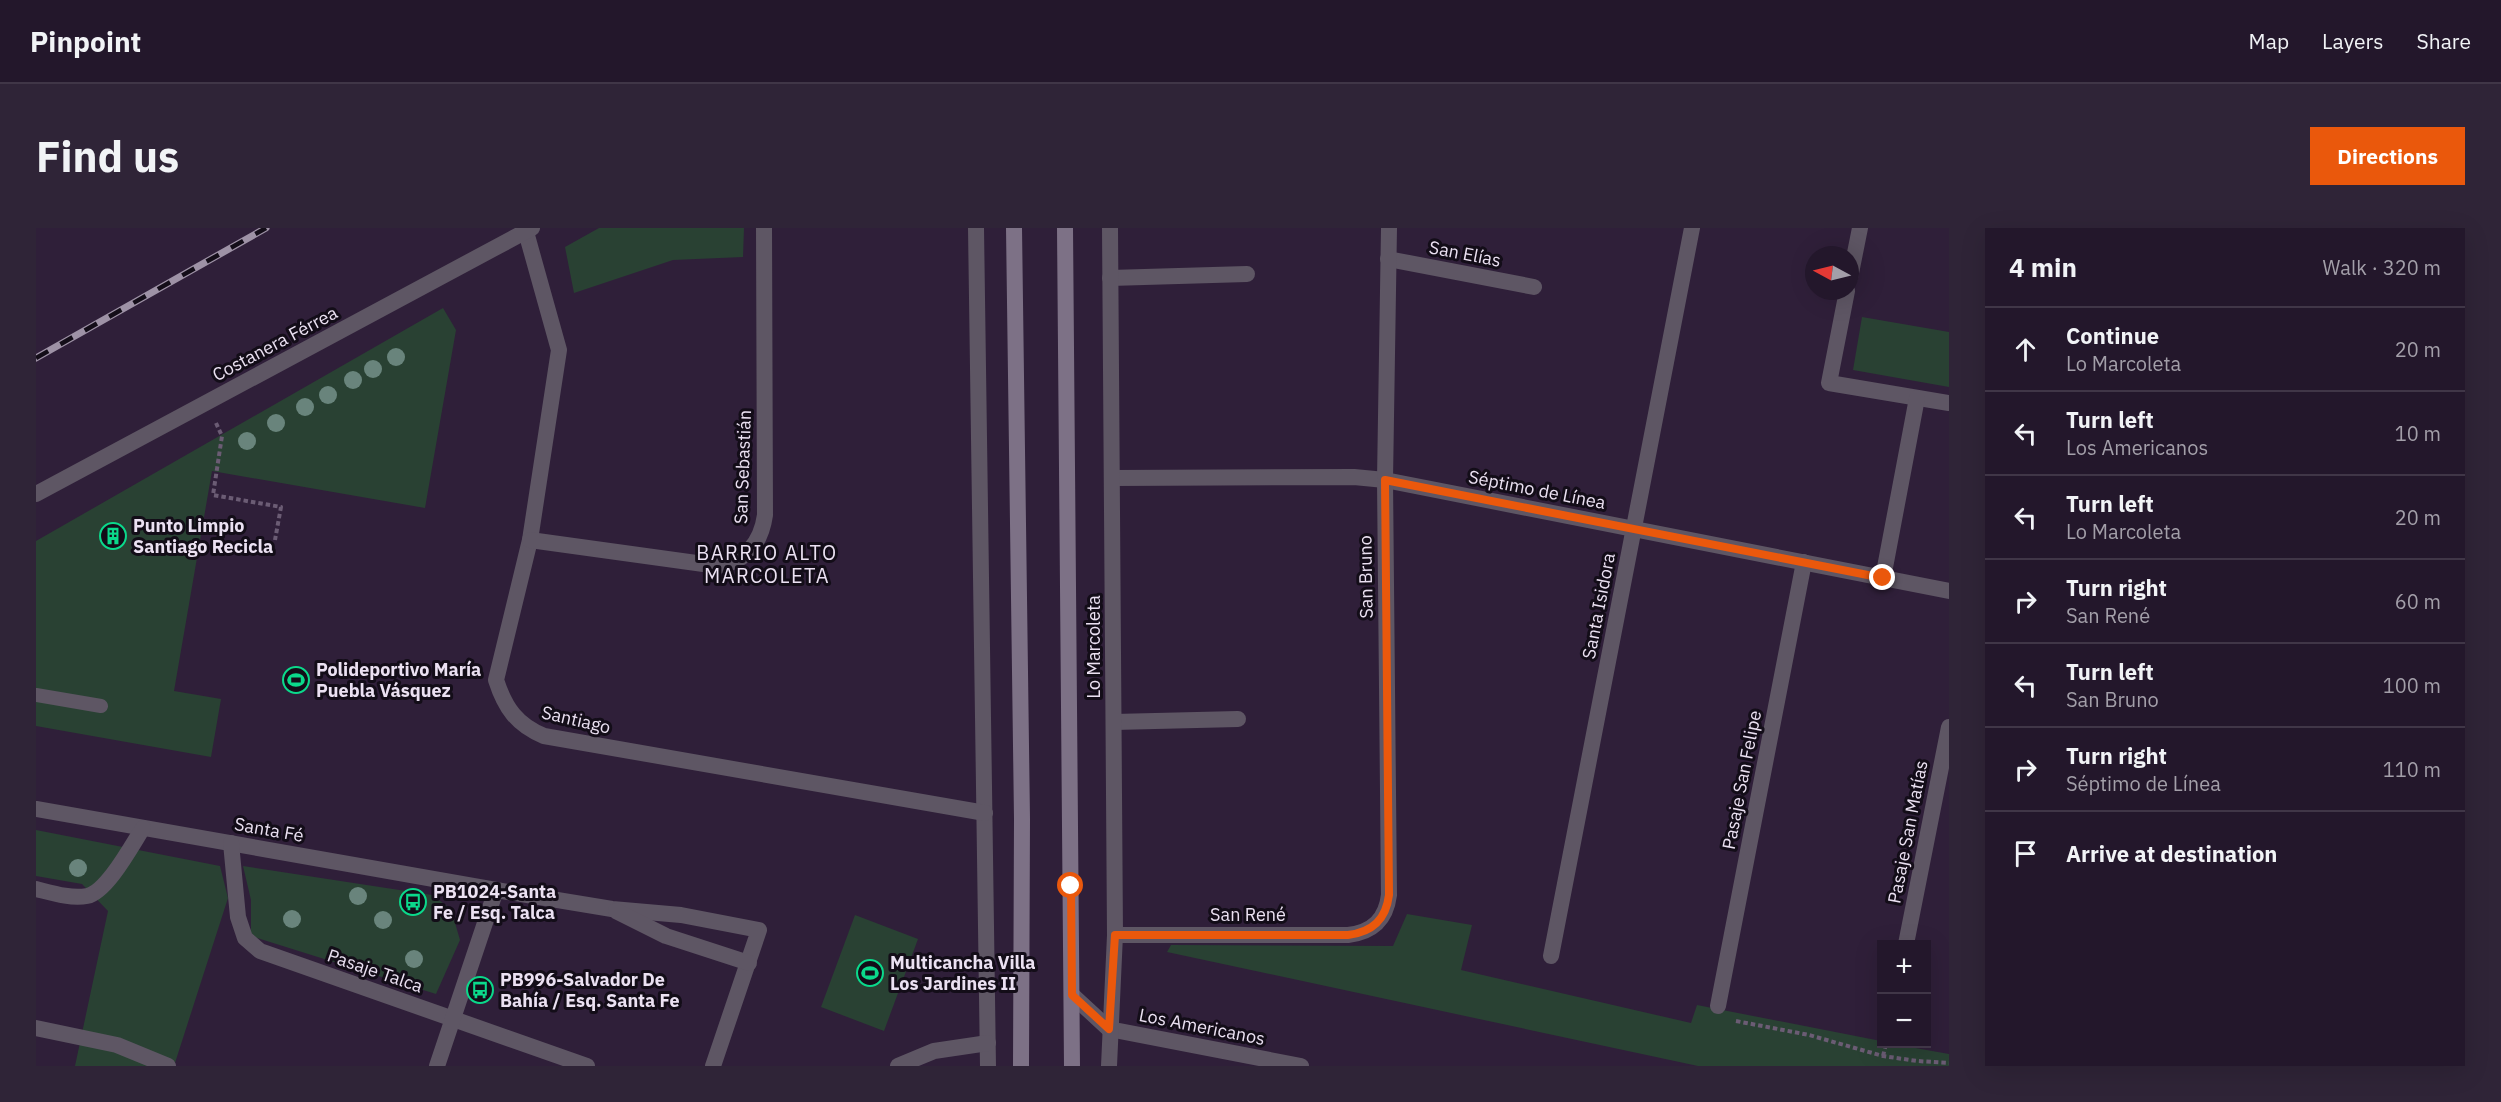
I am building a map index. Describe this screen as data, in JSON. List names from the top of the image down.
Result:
{
  "streets": {
    "main road": ["Lo Marcoleta"],
    "street": [
      "San Elías",
      "Costanera Férrea",
      "San Sebastián",
      "Séptimo de Línea",
      "San Bruno",
      "Santa Isidora",
      "Santiago",
      "Pasaje San Felipe",
      "Santa Fé",
      "Pasaje San Matías",
      "San René",
      "Pasaje Talca",
      "Los Americanos"
    ]
  },
  "crossings": [
    ["San Elías", "San Bruno"],
    ["Costanera Férrea", "Santiago"],
    ["San Sebastián", "Santiago"],
    ["Séptimo de Línea", "San Bruno"],
    ["Séptimo de Línea", "Santa Isidora"],
    ["Séptimo de Línea", "Lo Marcoleta"],
    ["Séptimo de Línea", "Pasaje San Felipe"],
    ["San Bruno", "San René"],
    ["Lo Marcoleta", "San René"],
    ["Lo Marcoleta", "Los Americanos"],
    ["Santa Fé", "Pasaje Talca"]
  ],
  "districts": ["BARRIO ALTO MARCOLETA"],
  "places": {
    "building": ["Punto Limpio Santiago Recicla"],
    "sports": ["Polideportivo María Puebla Vásquez", "Multicancha Villa Los Jardines II"],
    "bus stop": ["PB1024-Santa Fe / Esq. Talca", "PB996-Salvador De Bahía / Esq. Santa Fe"]
  },
  "north": "left",
  "page": {
    "header": "Pinpoint",
    "nav": ["Map", "Layers", "Share"],
    "buttons": "Directions",
    "title": "Find us",
    "heading": ["4 min", "Walk · 320 m"],
    "list": [
      ["Continue", "Lo Marcoleta", "20 m"],
      ["Turn left", "Los Americanos", "10 m"],
      ["Turn left", "Lo Marcoleta", "20 m"],
      ["Turn right", "San René", "60 m"],
      ["Turn left", "San Bruno", "100 m"],
      ["Turn right", "Séptimo de Línea", "110 m"],
      "Arrive at destination"
    ],
    "map_buttons": ["+", "−"]
  }
}
